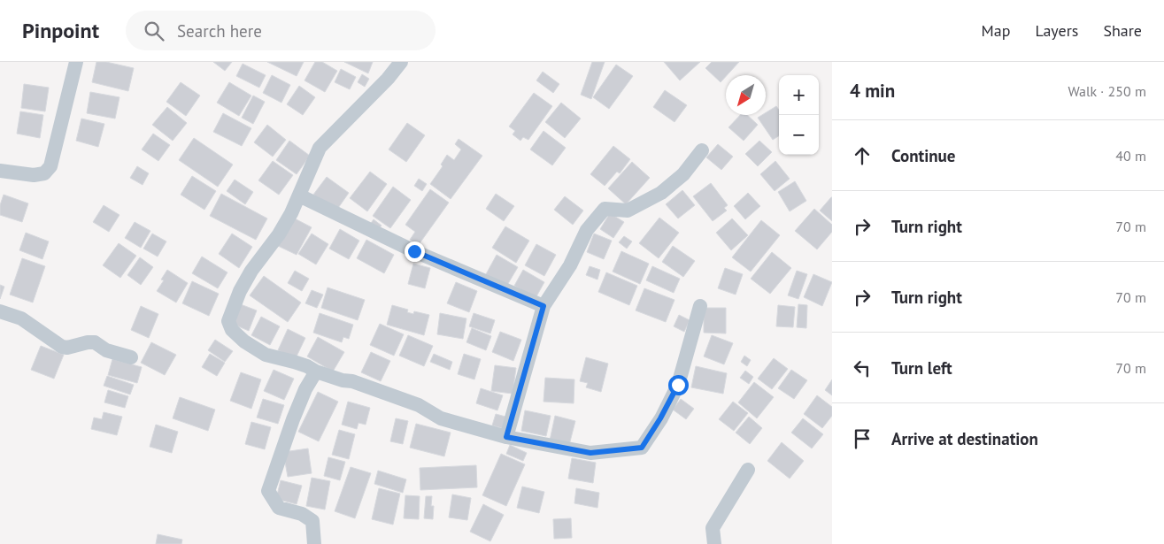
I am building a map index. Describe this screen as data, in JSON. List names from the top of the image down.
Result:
{
  "north": "bottom left",
  "page": {
    "header": "Pinpoint",
    "search": "Search here",
    "nav": ["Map", "Layers", "Share"],
    "heading": ["4 min", "Walk · 250 m"],
    "map_buttons": ["+", "−"],
    "list": [
      ["Continue", "40 m"],
      ["Turn right", "70 m"],
      ["Turn right", "70 m"],
      ["Turn left", "70 m"],
      "Arrive at destination"
    ]
  }
}
